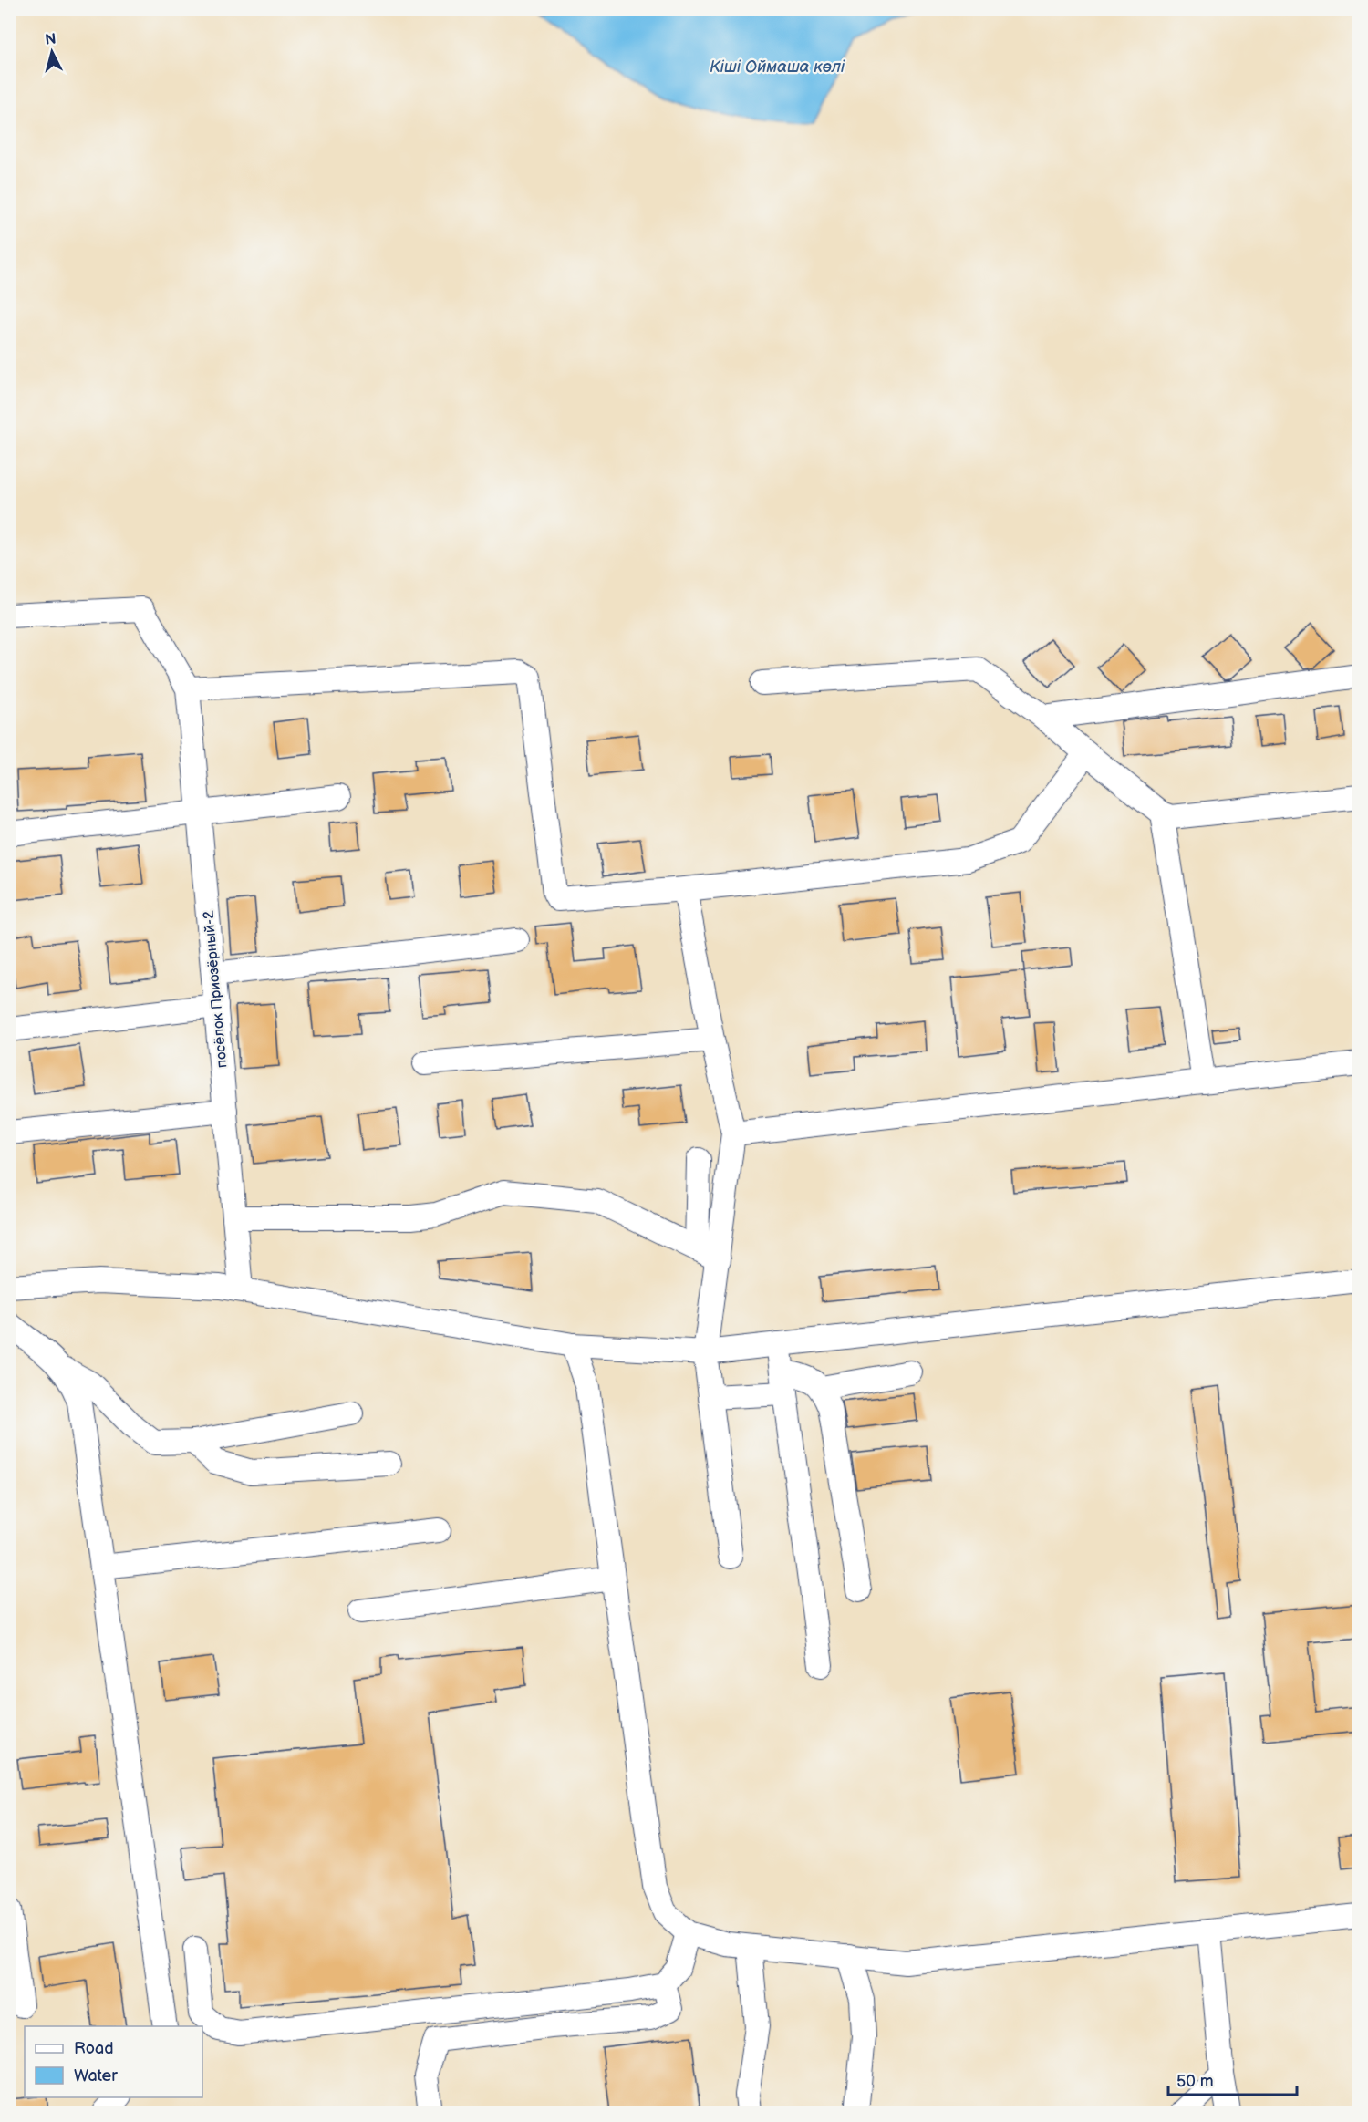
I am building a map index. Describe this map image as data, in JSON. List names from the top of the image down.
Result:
{
  "streets": {
    "street": ["посёлок Приозёрный-2"]
  },
  "water": ["Кіші Оймаша көлi"],
  "legend": ["Road", "Water"],
  "scale_bar": "50 m",
  "north": "top"
}
